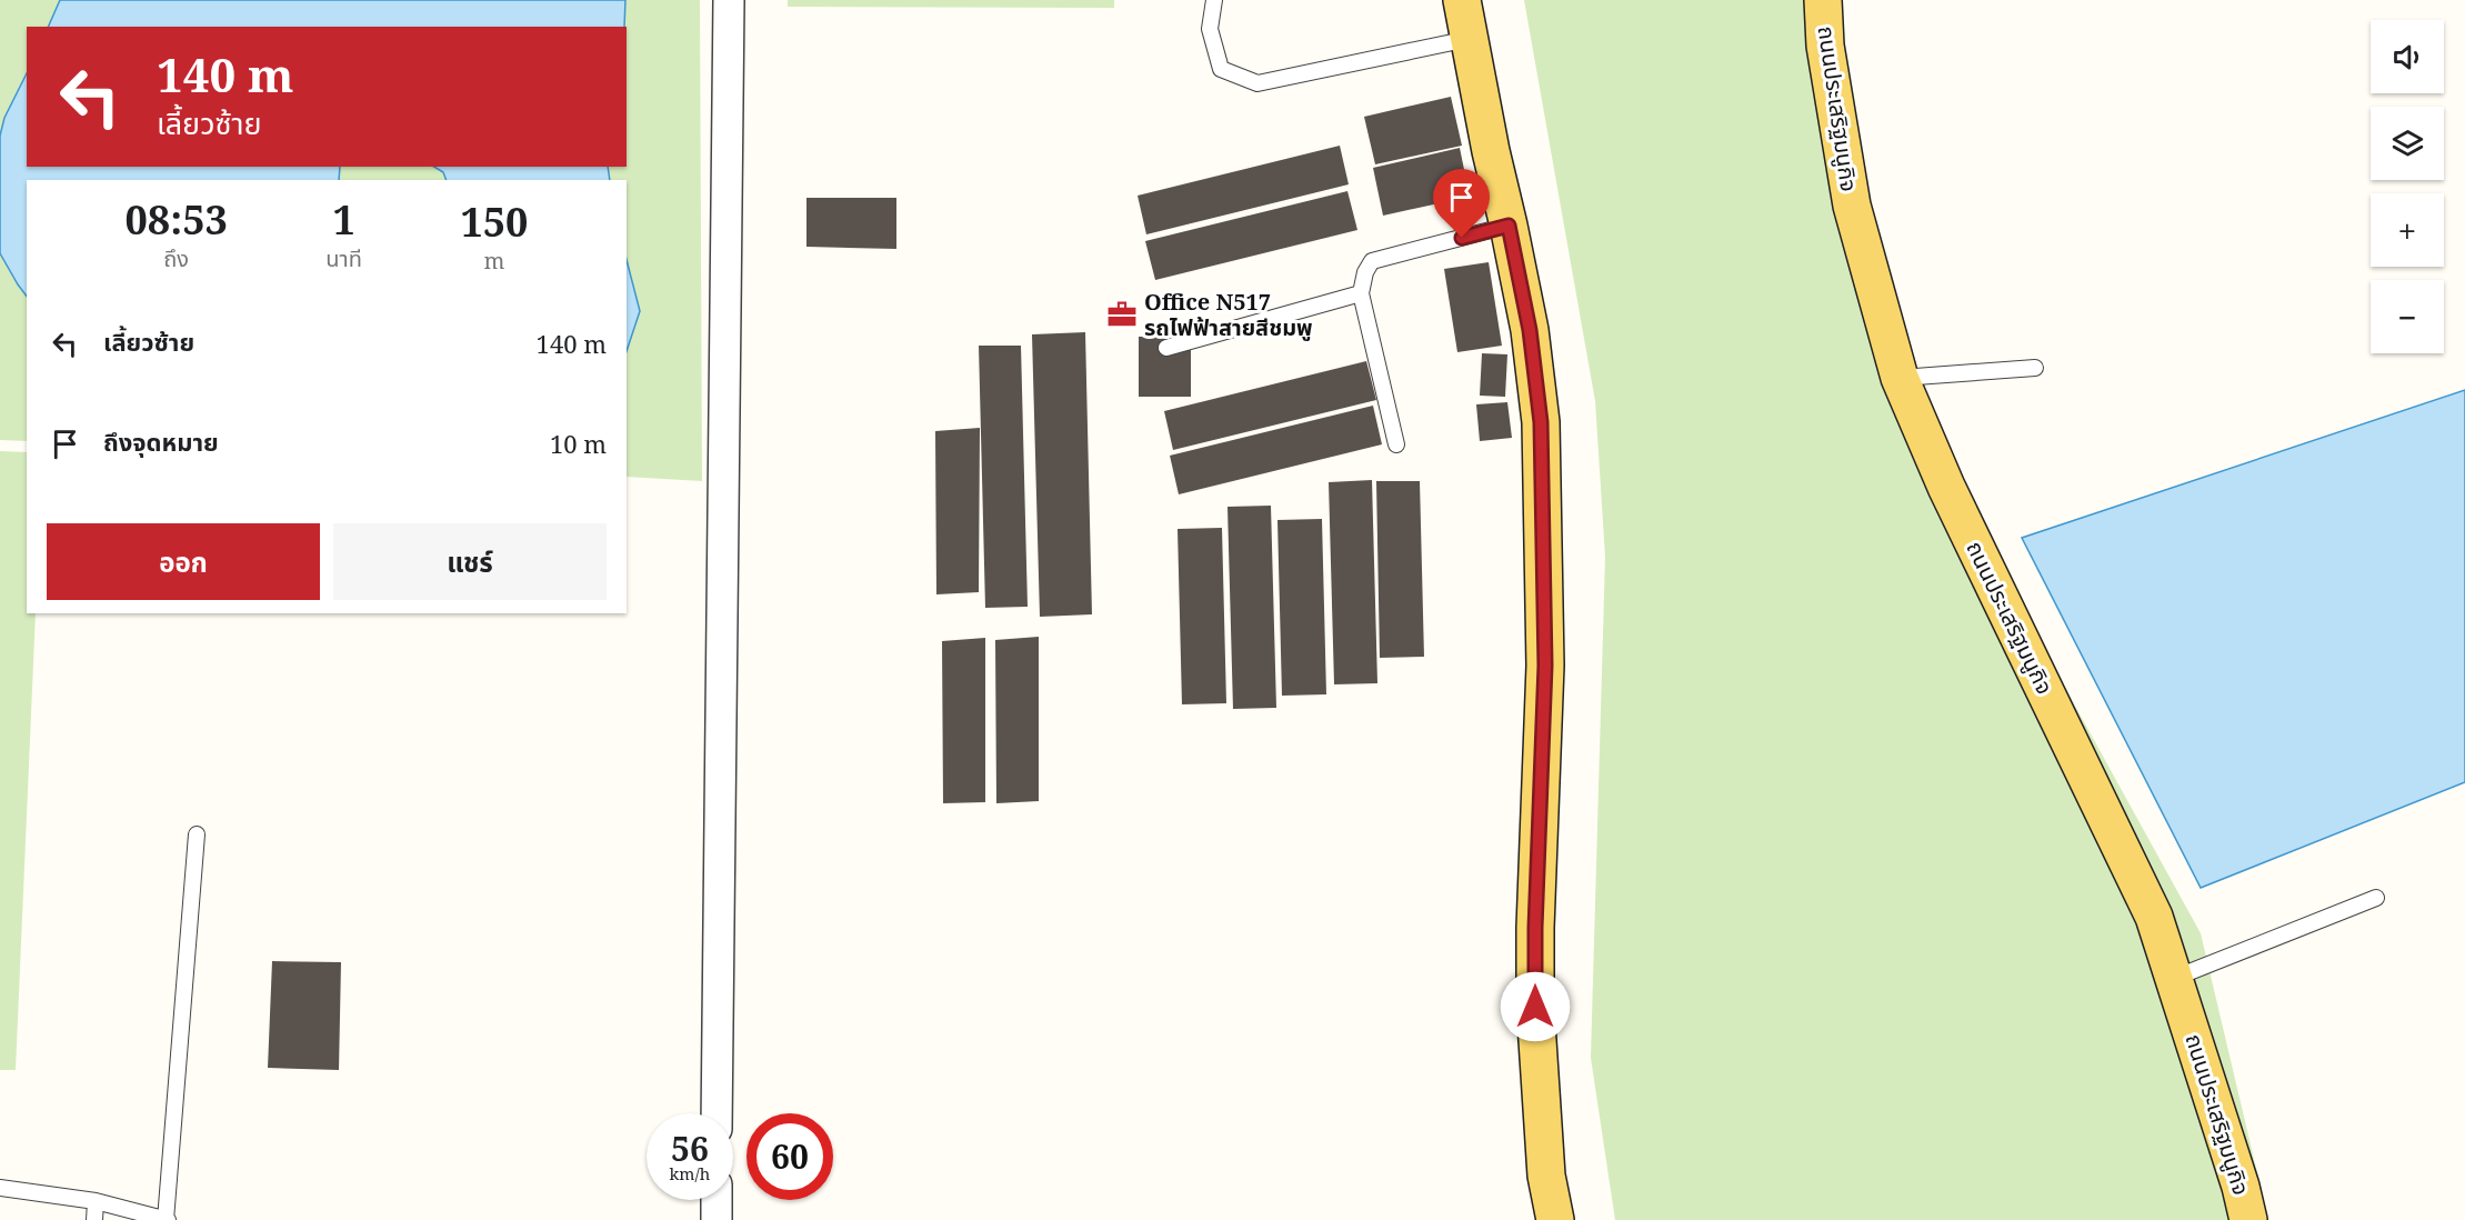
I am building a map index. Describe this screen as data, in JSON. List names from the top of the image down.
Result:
{
  "streets": {
    "main road": ["ถนนประเสริฐมนูกิจ"]
  },
  "places": {
    "office": ["Office N517 รถไฟฟ้าสายสีชมพู"]
  },
  "page": {
    "map_buttons": ["+", "−"],
    "turn": ["140 m", "เลี้ยวซ้าย"],
    "eta": [
      "08:53",
      "ถึง",
      "1",
      "นาที",
      "150",
      "m"
    ],
    "list": [
      {
        "name": "เลี้ยวซ้าย",
        "value": "140 m"
      },
      {
        "name": "ถึงจุดหมาย",
        "value": "10 m"
      }
    ],
    "buttons": ["ออก", "แชร์"],
    "speed": "56 km/h",
    "limit": "60"
  }
}
